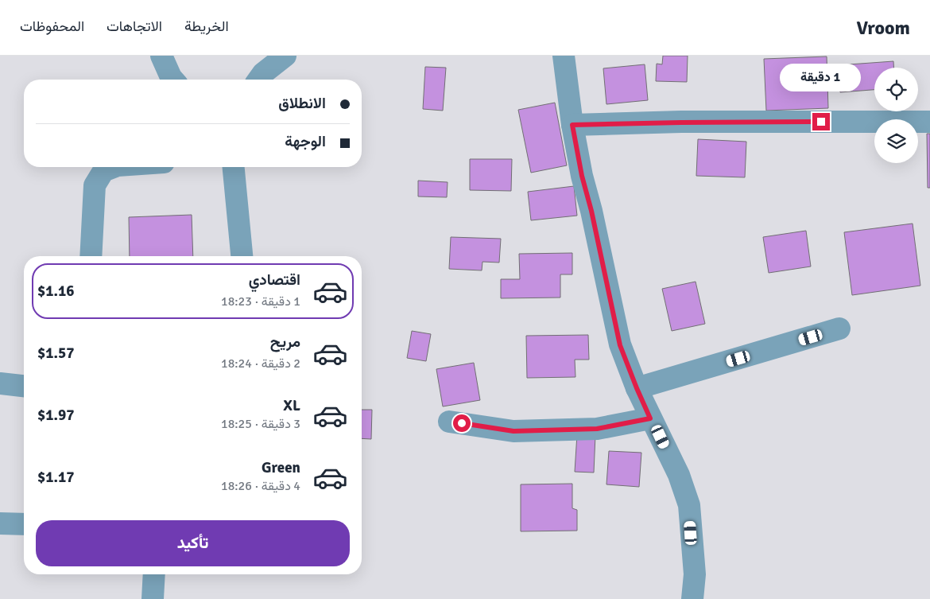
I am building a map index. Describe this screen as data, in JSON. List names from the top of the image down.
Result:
{
  "page": {
    "header": "Vroom",
    "nav": ["الخريطة", "الاتجاهات", "المحفوظات"],
    "bubble": "1 دقيقة",
    "banner": ["الانطلاق", "الوجهة"],
    "list": [
      {
        "name": "اقتصادي",
        "note": "1 دقيقة · 18:23",
        "value": "$1.16"
      },
      {
        "name": "مريح",
        "note": "2 دقيقة · 18:24",
        "value": "$1.57"
      },
      {
        "name": "XL",
        "note": "3 دقيقة · 18:25",
        "value": "$1.97"
      },
      {
        "name": "Green",
        "note": "4 دقيقة · 18:26",
        "value": "$1.17"
      }
    ],
    "buttons": "تأكيد"
  }
}
